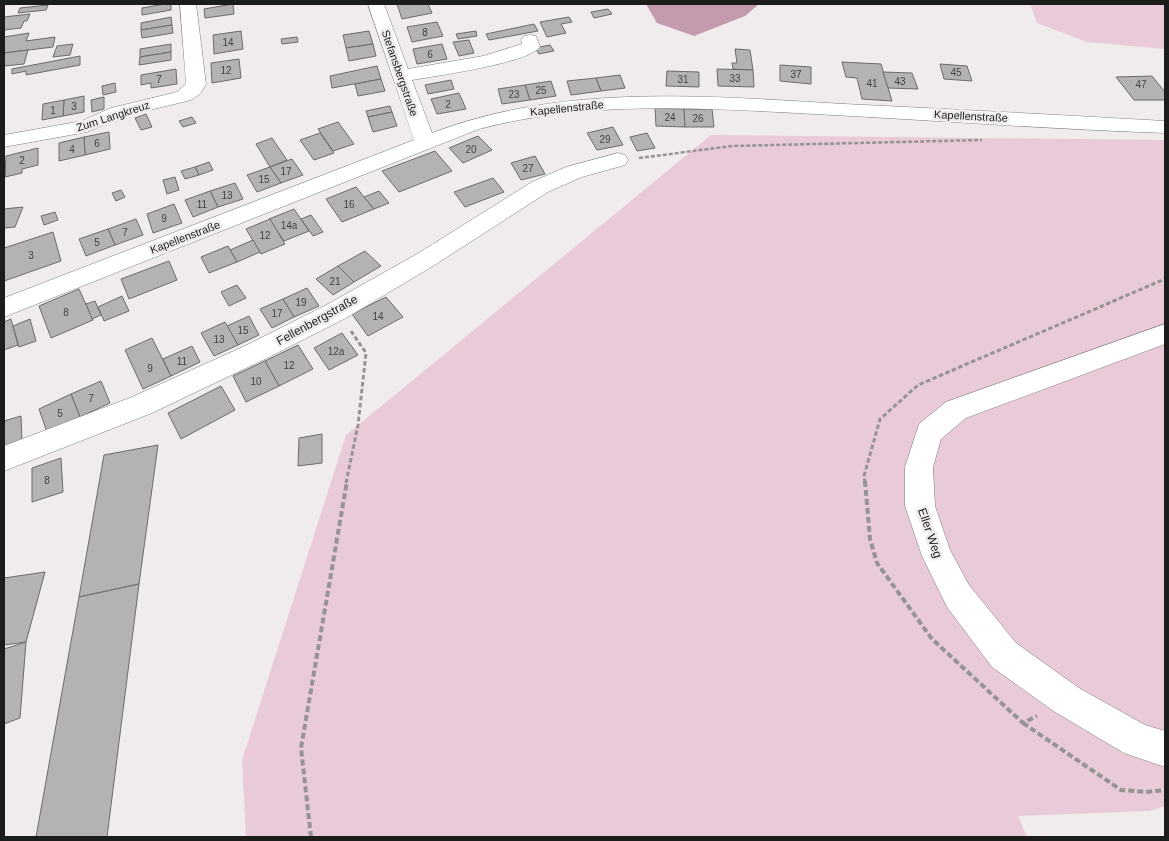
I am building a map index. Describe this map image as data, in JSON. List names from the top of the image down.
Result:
{
  "streets": {
    "street": [
      "Stefansbergstraße",
      "Kapellenstraße",
      "Zum Langkreuz",
      "Fellenbergstraße",
      "Eller Weg"
    ]
  },
  "crossings": [
    ["Stefansbergstraße", "Kapellenstraße"]
  ],
  "house_numbers": [
    "8",
    "14",
    "6",
    "12",
    "45",
    "37",
    "33",
    "7",
    "31",
    "43",
    "41",
    "47",
    "25",
    "23",
    "2",
    "3",
    "1",
    "24",
    "26",
    "29",
    "6",
    "4",
    "20",
    "2",
    "27",
    "17",
    "15",
    "13",
    "11",
    "16",
    "9",
    "14a",
    "7",
    "12",
    "5",
    "3",
    "21",
    "19",
    "8",
    "17",
    "14",
    "15",
    "13",
    "12a",
    "11",
    "12",
    "9",
    "10",
    "7",
    "5",
    "8"
  ]
}
